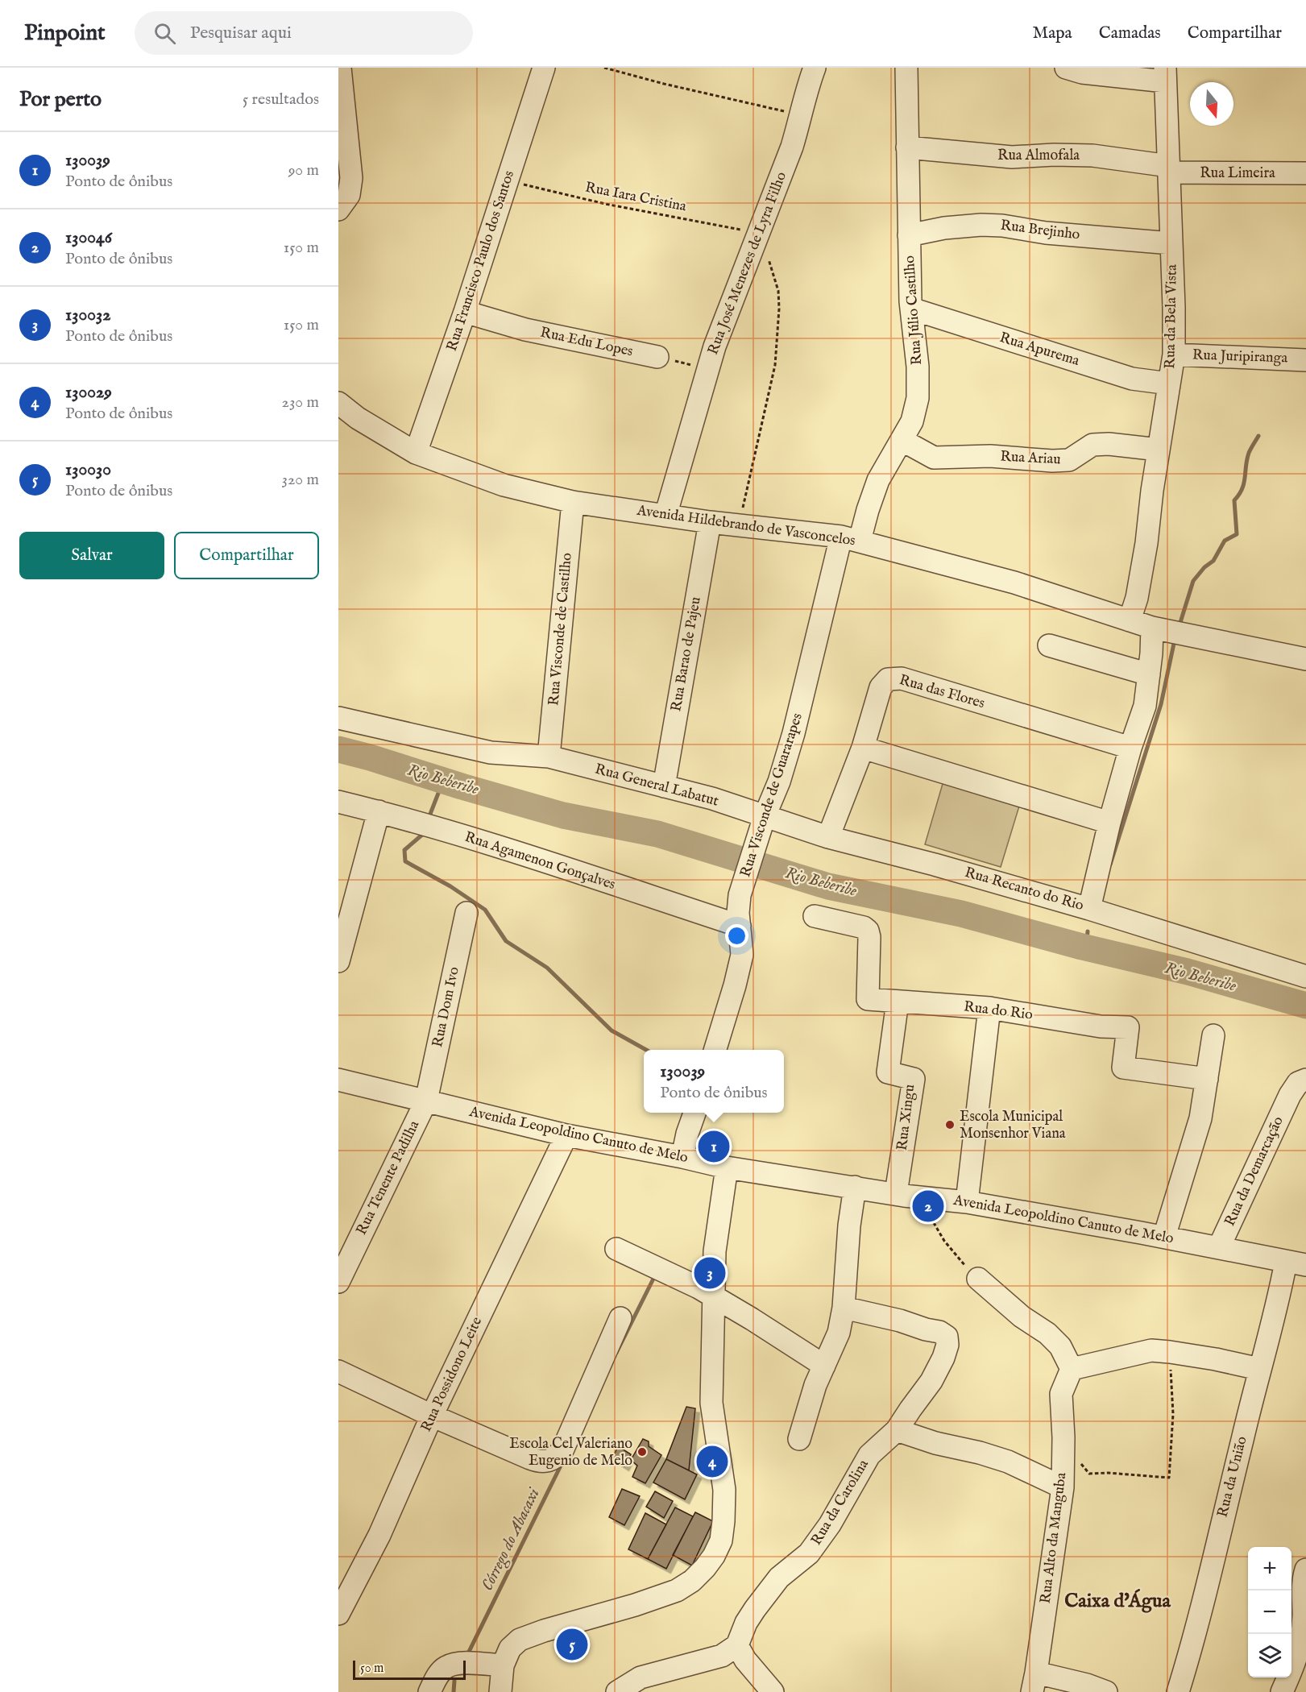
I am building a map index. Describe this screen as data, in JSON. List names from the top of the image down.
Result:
{
  "streets": {
    "street": [
      "Rua Almofala",
      "Rua Limeira",
      "Rua Brejinho",
      "Rua Francisco Paulo dos Santos",
      "Rua José Menezes de Lyra Filho",
      "Rua Júlio Castilho",
      "Rua da Bela Vista",
      "Rua Edu Lopes",
      "Rua Apurema",
      "Rua Juripiranga",
      "Rua Ariau",
      "Avenida Hildebrando de Vasconcelos",
      "Rua Visconde de Castilho",
      "Rua Barao de Pajeu",
      "Rua das Flores",
      "Rua General Labatut",
      "Rua Visconde de Guararapes",
      "Rua Agamenon Gonçalves",
      "Rua Recanto do Rio",
      "Rua Dom Ivo",
      "Rua do Rio",
      "Rua Xingu",
      "Avenida Leopoldino Canuto de Melo",
      "Rua da Demarcação",
      "Rua Tenente Padilha",
      "Rua Possidono Leite",
      "Rua da União",
      "Rua da Carolina",
      "Rua Alto da Manguba"
    ],
    "path": ["Rua Iara Cristina"]
  },
  "crossings": [
    ["Rua Almofala", "Rua Limeira"],
    ["Rua Almofala", "Rua Júlio Castilho"],
    ["Rua Almofala", "Rua da Bela Vista"],
    ["Rua Limeira", "Rua da Bela Vista"],
    ["Rua Iara Cristina", "Rua Francisco Paulo dos Santos"],
    ["Rua Iara Cristina", "Rua José Menezes de Lyra Filho"],
    ["Rua Brejinho", "Rua Júlio Castilho"],
    ["Rua Brejinho", "Rua da Bela Vista"],
    ["Rua Francisco Paulo dos Santos", "Rua Edu Lopes"],
    ["Rua Francisco Paulo dos Santos", "Avenida Hildebrando de Vasconcelos"],
    ["Rua José Menezes de Lyra Filho", "Avenida Hildebrando de Vasconcelos"],
    ["Rua Júlio Castilho", "Rua Apurema"],
    ["Rua Júlio Castilho", "Rua Ariau"],
    ["Rua Júlio Castilho", "Avenida Hildebrando de Vasconcelos"],
    ["Rua Júlio Castilho", "Rua Visconde de Guararapes"],
    ["Rua da Bela Vista", "Rua Apurema"],
    ["Rua da Bela Vista", "Rua Juripiranga"],
    ["Rua da Bela Vista", "Rua Ariau"],
    ["Rua da Bela Vista", "Avenida Hildebrando de Vasconcelos"],
    ["Avenida Hildebrando de Vasconcelos", "Rua Visconde de Castilho"],
    ["Avenida Hildebrando de Vasconcelos", "Rua Barao de Pajeu"],
    ["Avenida Hildebrando de Vasconcelos", "Rua Visconde de Guararapes"],
    ["Avenida Hildebrando de Vasconcelos", "Rua Recanto do Rio"],
    ["Rua Visconde de Castilho", "Rua General Labatut"],
    ["Rua Barao de Pajeu", "Rua General Labatut"],
    ["Rua das Flores", "Rua Recanto do Rio"],
    ["Rua General Labatut", "Rua Visconde de Guararapes"],
    ["Rua General Labatut", "Rua Recanto do Rio"],
    ["Rua Visconde de Guararapes", "Rua Agamenon Gonçalves"],
    ["Rua Visconde de Guararapes", "Rua Recanto do Rio"],
    ["Rua Dom Ivo", "Avenida Leopoldino Canuto de Melo"],
    ["Rua Dom Ivo", "Rua Tenente Padilha"],
    ["Rua do Rio", "Rua Xingu"],
    ["Rua Xingu", "Avenida Leopoldino Canuto de Melo"],
    ["Avenida Leopoldino Canuto de Melo", "Rua da Demarcação"],
    ["Avenida Leopoldino Canuto de Melo", "Rua Tenente Padilha"],
    ["Avenida Leopoldino Canuto de Melo", "Rua Possidono Leite"],
    ["Avenida Leopoldino Canuto de Melo", "Rua da União"]
  ],
  "districts": ["Caixa d'Água"],
  "water": ["Rio Beberibe", "Córrego do Abacaxi"],
  "places": ["Escola Municipal Monsenhor Viana", "Escola Cel Valeriano Eugenio de Melo"],
  "scale_bar": "50 m",
  "north": "bottom",
  "page": {
    "header": "Pinpoint",
    "search": "Pesquisar aqui",
    "nav": ["Mapa", "Camadas", "Compartilhar"],
    "heading": ["Por perto", "5 resultados"],
    "list": [
      {
        "mark": "1",
        "name": "130039",
        "note": "Ponto de ônibus",
        "value": "90 m"
      },
      {
        "mark": "2",
        "name": "130046",
        "note": "Ponto de ônibus",
        "value": "150 m"
      },
      {
        "mark": "3",
        "name": "130032",
        "note": "Ponto de ônibus",
        "value": "150 m"
      },
      {
        "mark": "4",
        "name": "130029",
        "note": "Ponto de ônibus",
        "value": "230 m"
      },
      {
        "mark": "5",
        "name": "130030",
        "note": "Ponto de ônibus",
        "value": "320 m"
      }
    ],
    "buttons": ["Salvar", "Compartilhar"],
    "popup": ["130039", "Ponto de ônibus"],
    "pins": [
      "1",
      "2",
      "3",
      "4",
      "5"
    ],
    "map_buttons": ["+", "−"],
    "scale": "50 m"
  }
}
